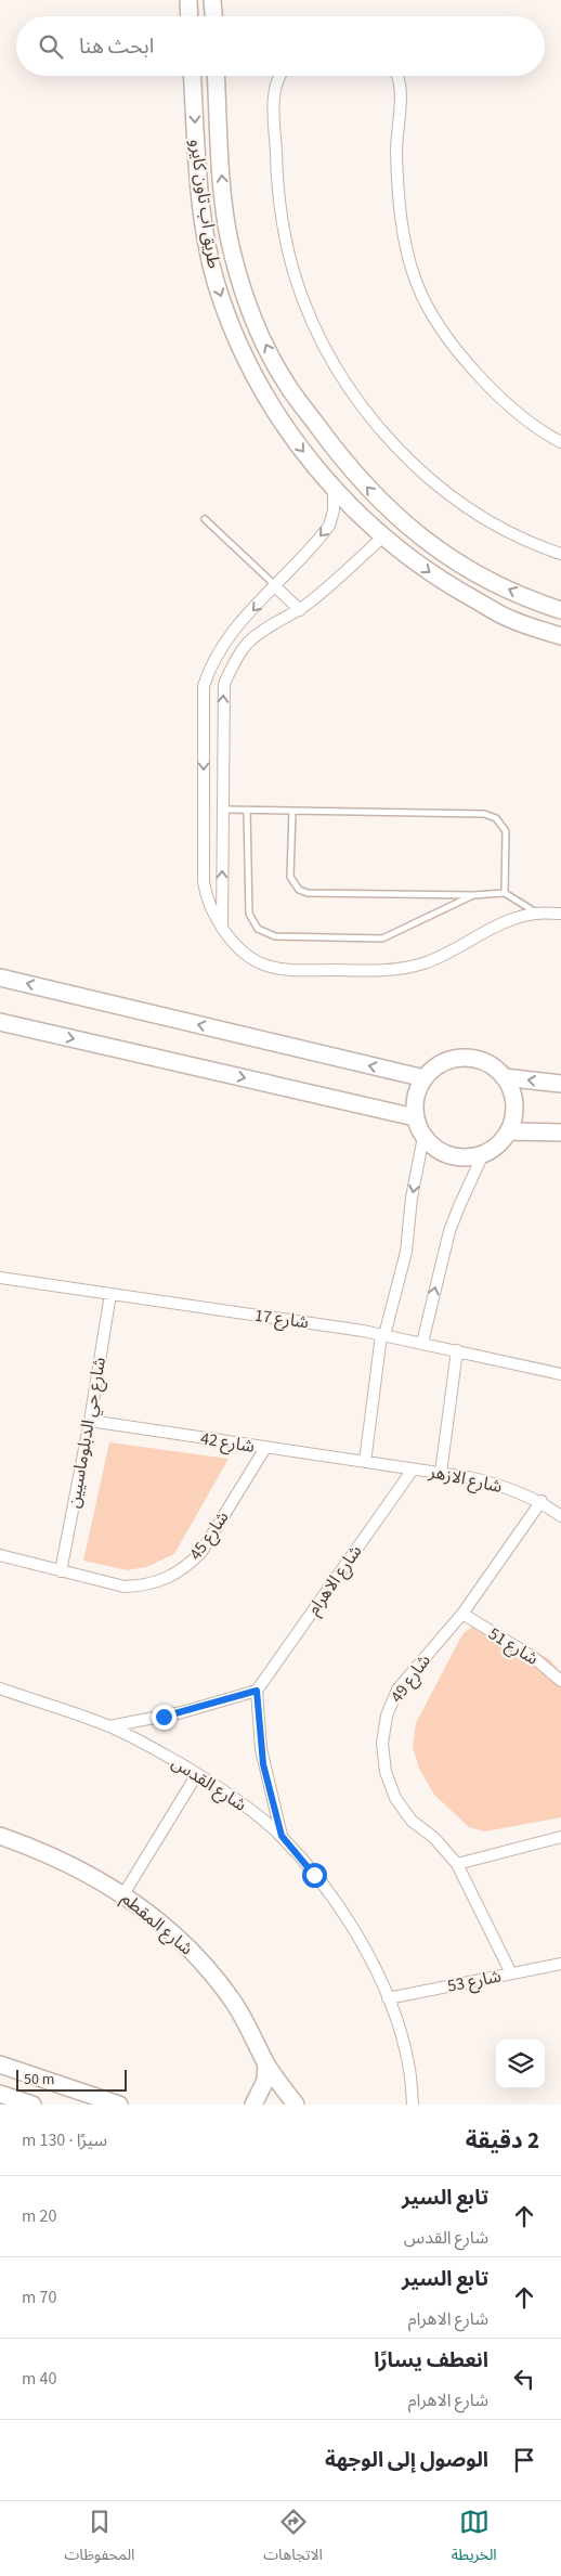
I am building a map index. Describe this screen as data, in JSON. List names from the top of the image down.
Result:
{
  "streets": {
    "main road": ["طريق اب تاون كايرو", "شارع المقطم"],
    "street": [
      "شارع 17",
      "شارع حي الدبلوماسيين",
      "شارع 42",
      "شارع الازهر",
      "شارع 45",
      "شارع الاهرام",
      "شارع 51",
      "شارع 49",
      "شارع القدس",
      "شارع 53"
    ]
  },
  "crossings": [
    ["شارع 17", "شارع حي الدبلوماسيين"],
    ["شارع حي الدبلوماسيين", "شارع 42"],
    ["شارع حي الدبلوماسيين", "شارع 45"],
    ["شارع 42", "شارع الازهر"],
    ["شارع 42", "شارع 45"],
    ["شارع الازهر", "شارع الاهرام"],
    ["شارع الازهر", "شارع 49"],
    ["شارع 51", "شارع 49"],
    ["شارع 49", "شارع 53"],
    ["شارع القدس", "شارع 53"]
  ],
  "scale_bar": "50 m",
  "page": {
    "search": "ابحث هنا",
    "scale": "50 m",
    "heading": ["2 دقيقة", "سيرًا · 130 m"],
    "list": [
      ["تابع السير", "شارع القدس", "20 m"],
      ["تابع السير", "شارع الاهرام", "70 m"],
      ["انعطف يسارًا", "شارع الاهرام", "40 m"],
      "الوصول إلى الوجهة"
    ],
    "nav": ["الخريطة", "الاتجاهات", "المحفوظات"]
  }
}
